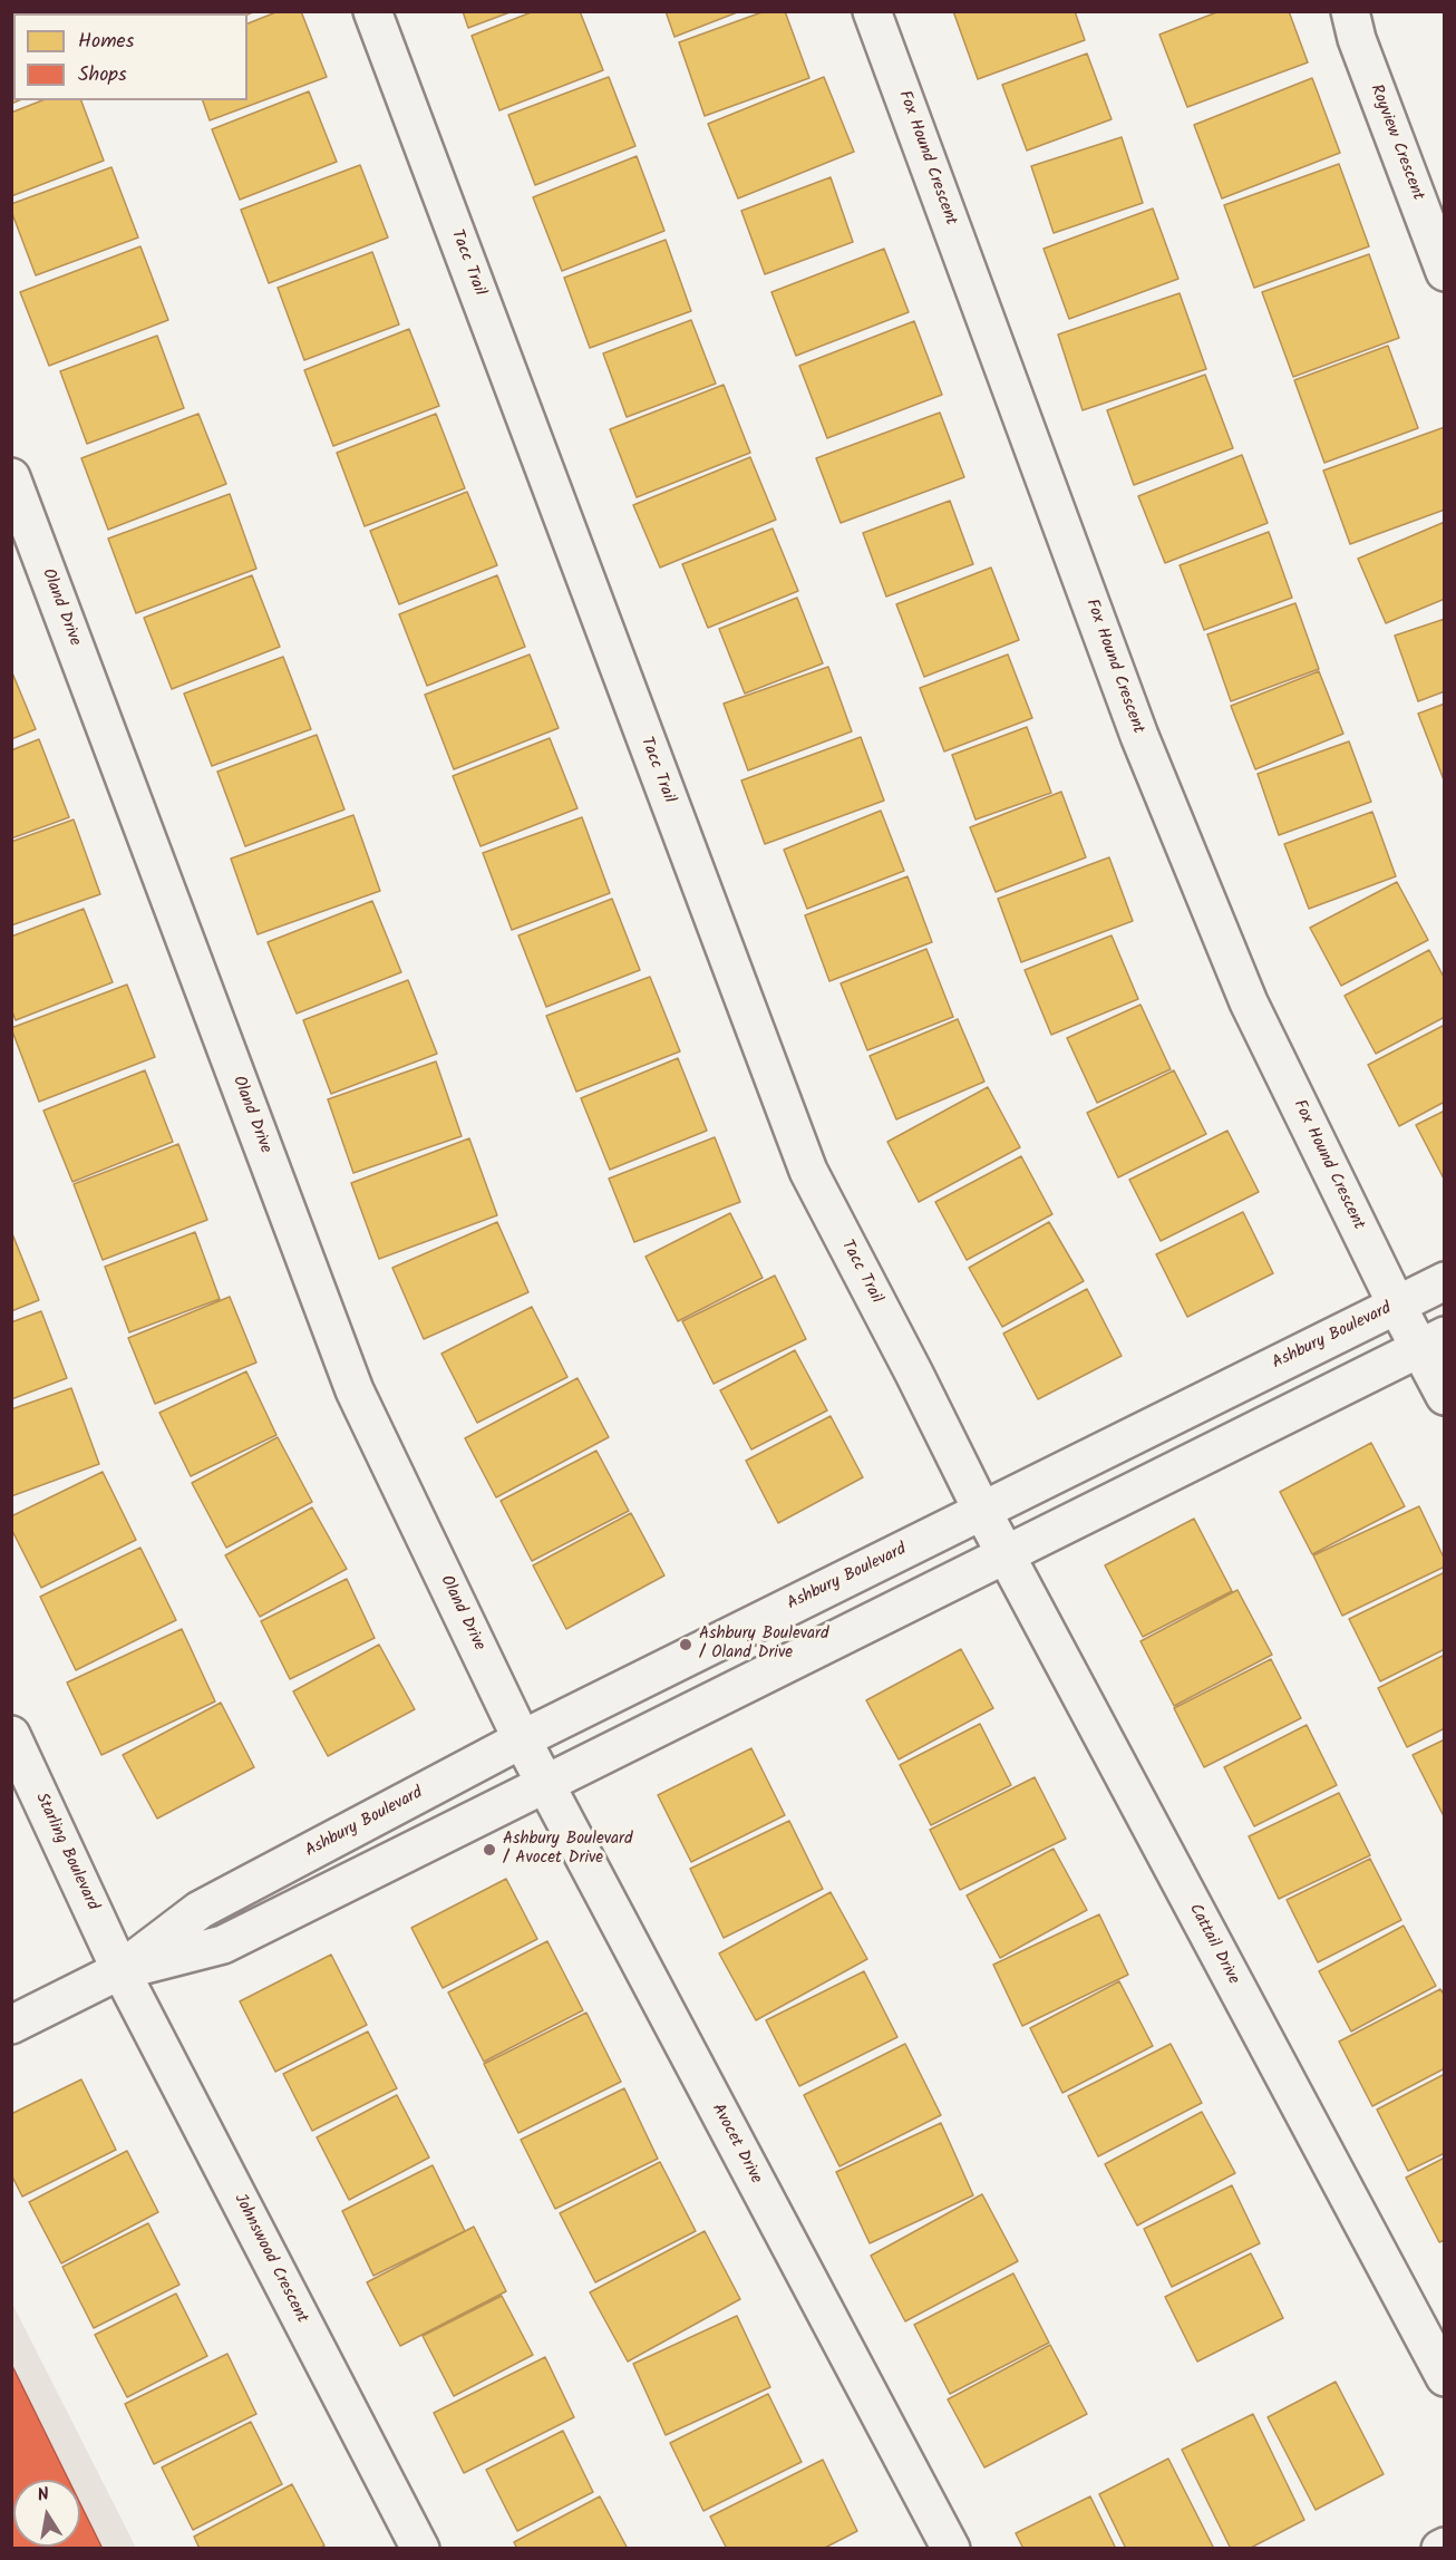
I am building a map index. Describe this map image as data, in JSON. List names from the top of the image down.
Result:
{
  "streets": {
    "street": [
      "Royview Crescent",
      "Fox Hound Crescent",
      "Tacc Trail",
      "Oland Drive",
      "Ashbury Boulevard",
      "Starling Boulevard",
      "Cattail Drive",
      "Avocet Drive",
      "Johnswood Crescent"
    ]
  },
  "crossings": [
    ["Fox Hound Crescent", "Ashbury Boulevard"],
    ["Tacc Trail", "Ashbury Boulevard"],
    ["Tacc Trail", "Cattail Drive"],
    ["Oland Drive", "Ashbury Boulevard"],
    ["Oland Drive", "Avocet Drive"],
    ["Ashbury Boulevard", "Starling Boulevard"],
    ["Ashbury Boulevard", "Cattail Drive"],
    ["Ashbury Boulevard", "Avocet Drive"],
    ["Ashbury Boulevard", "Johnswood Crescent"],
    ["Starling Boulevard", "Johnswood Crescent"]
  ],
  "places": ["Ashbury Boulevard / Oland Drive", "Ashbury Boulevard / Avocet Drive"],
  "legend": ["Homes", "Shops"],
  "north": "top"
}
